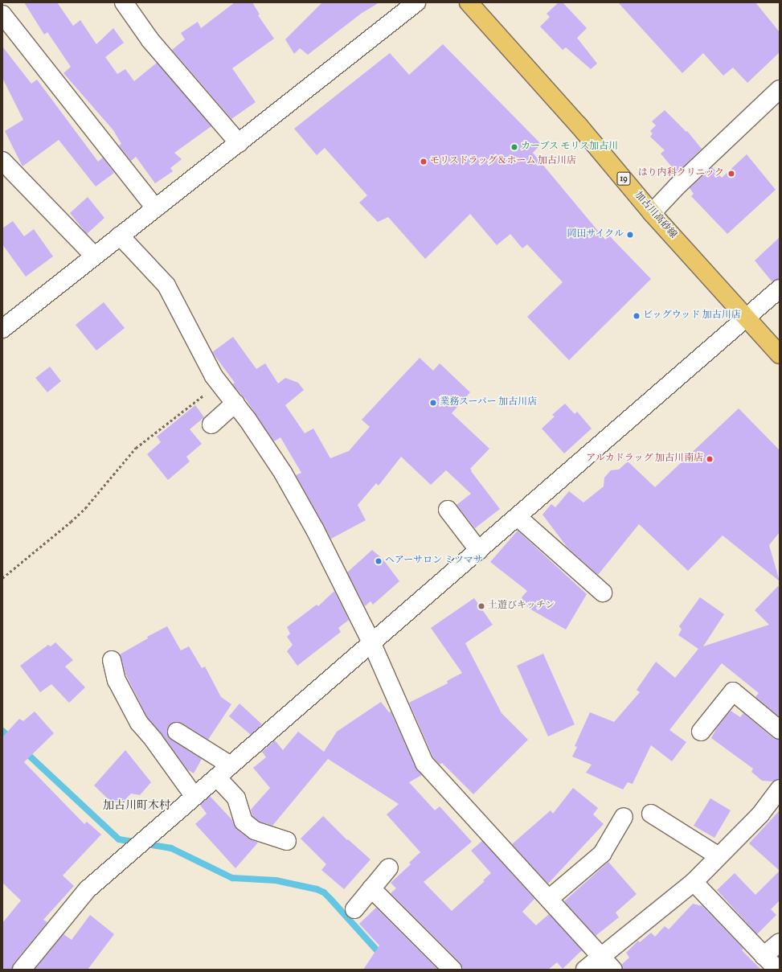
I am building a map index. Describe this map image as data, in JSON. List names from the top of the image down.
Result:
{
  "streets": {
    "main road": ["19", "加古川高砂線"]
  },
  "districts": ["加古川町木村"],
  "places": [
    "カーブス モリス加古川",
    "モリスドラッグ＆ホーム 加古川店",
    "はり内科クリニック",
    "岡田サイクル",
    "ビッグウッド 加古川店",
    "業務スーパー 加古川店",
    "アルカドラッグ 加古川南店",
    "ヘアーサロン ミツマサ",
    "土遊びキッチン"
  ]
}
